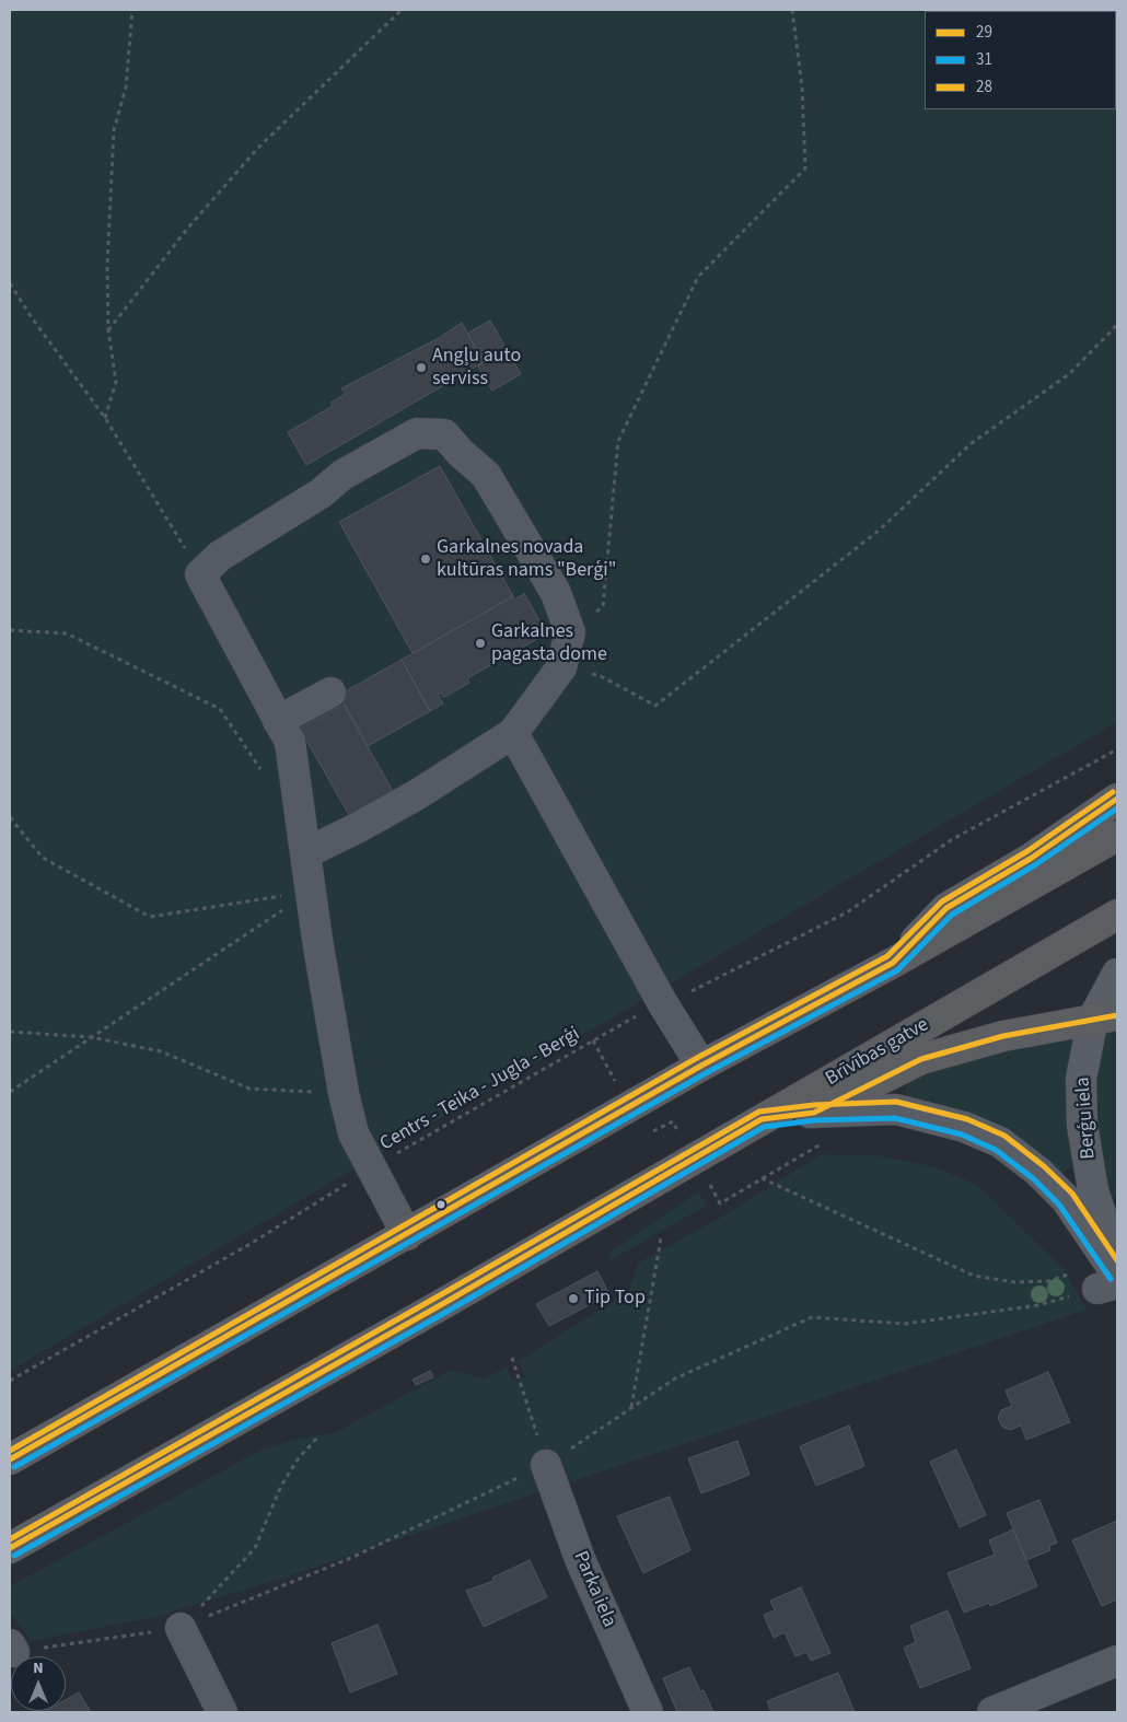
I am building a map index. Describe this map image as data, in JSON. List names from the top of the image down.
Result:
{
  "streets": {
    "highway": ["Brīvības gatve"],
    "main road": ["Berģu iela"],
    "street": ["Parka iela"],
    "path": ["Centrs - Teika - Jugla - Berģi"]
  },
  "crossings": [
    ["Brīvības gatve", "Centrs - Teika - Jugla - Berģi"]
  ],
  "places": [
    "Angļu auto serviss",
    "Garkalnes novada kultūras nams \"Berģi\"",
    "Garkalnes pagasta dome",
    "Tip Top"
  ],
  "lines": ["transit line 28", "transit line 29", "transit line 31"],
  "legend": ["29", "31", "28"],
  "north": "top"
}
